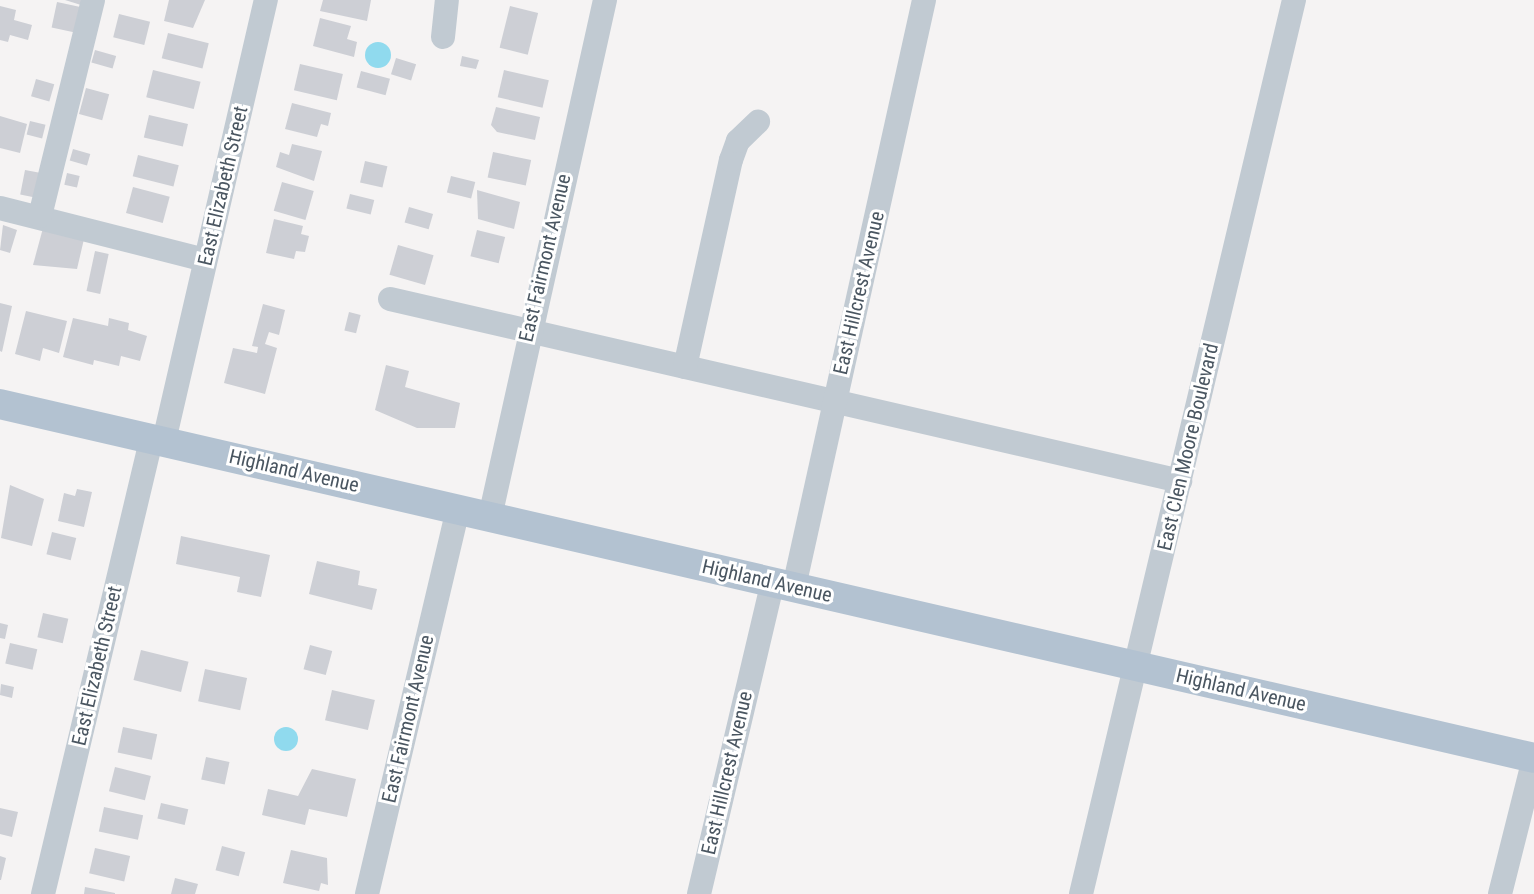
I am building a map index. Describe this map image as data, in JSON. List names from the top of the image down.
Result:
{
  "streets": {
    "main road": ["Highland Avenue"],
    "street": [
      "East Elizabeth Street",
      "East Fairmont Avenue",
      "East Hillcrest Avenue",
      "East Clen Moore Boulevard"
    ]
  },
  "crossings": [
    ["East Elizabeth Street", "Highland Avenue"],
    ["East Fairmont Avenue", "Highland Avenue"],
    ["East Hillcrest Avenue", "Highland Avenue"],
    ["East Clen Moore Boulevard", "Highland Avenue"]
  ]
}
